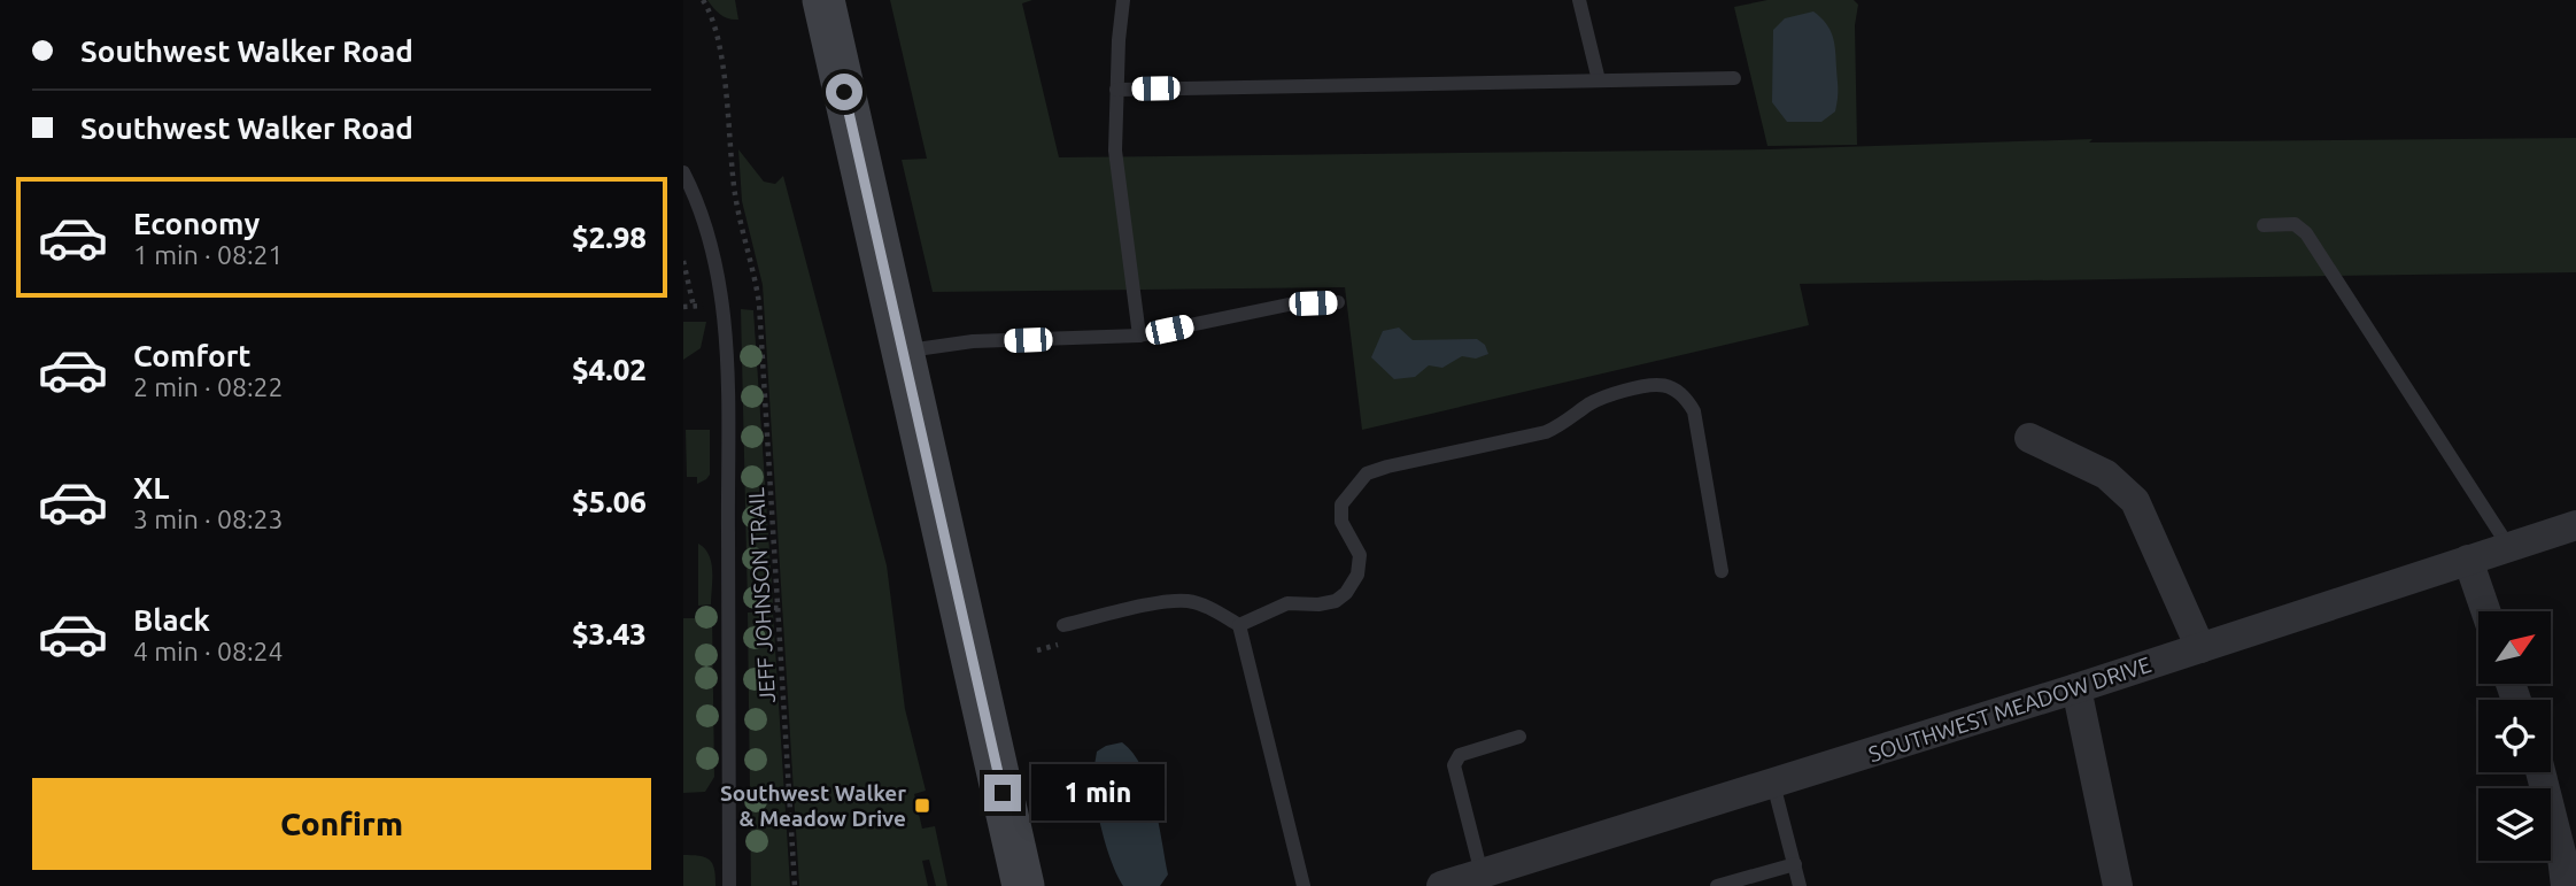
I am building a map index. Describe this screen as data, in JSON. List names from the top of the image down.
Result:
{
  "streets": {
    "street": ["SOUTHWEST MEADOW DRIVE"],
    "path": ["JEFF JOHNSON TRAIL"]
  },
  "places": {
    "transit": ["Southwest Walker & Meadow Drive"]
  },
  "north": "top right",
  "page": {
    "banner": ["Southwest Walker Road", "Southwest Walker Road"],
    "list": [
      {
        "name": "Economy",
        "note": "1 min · 08:21",
        "value": "$2.98"
      },
      {
        "name": "Comfort",
        "note": "2 min · 08:22",
        "value": "$4.02"
      },
      {
        "name": "XL",
        "note": "3 min · 08:23",
        "value": "$5.06"
      },
      {
        "name": "Black",
        "note": "4 min · 08:24",
        "value": "$3.43"
      }
    ],
    "buttons": "Confirm",
    "bubble": "1 min"
  }
}
